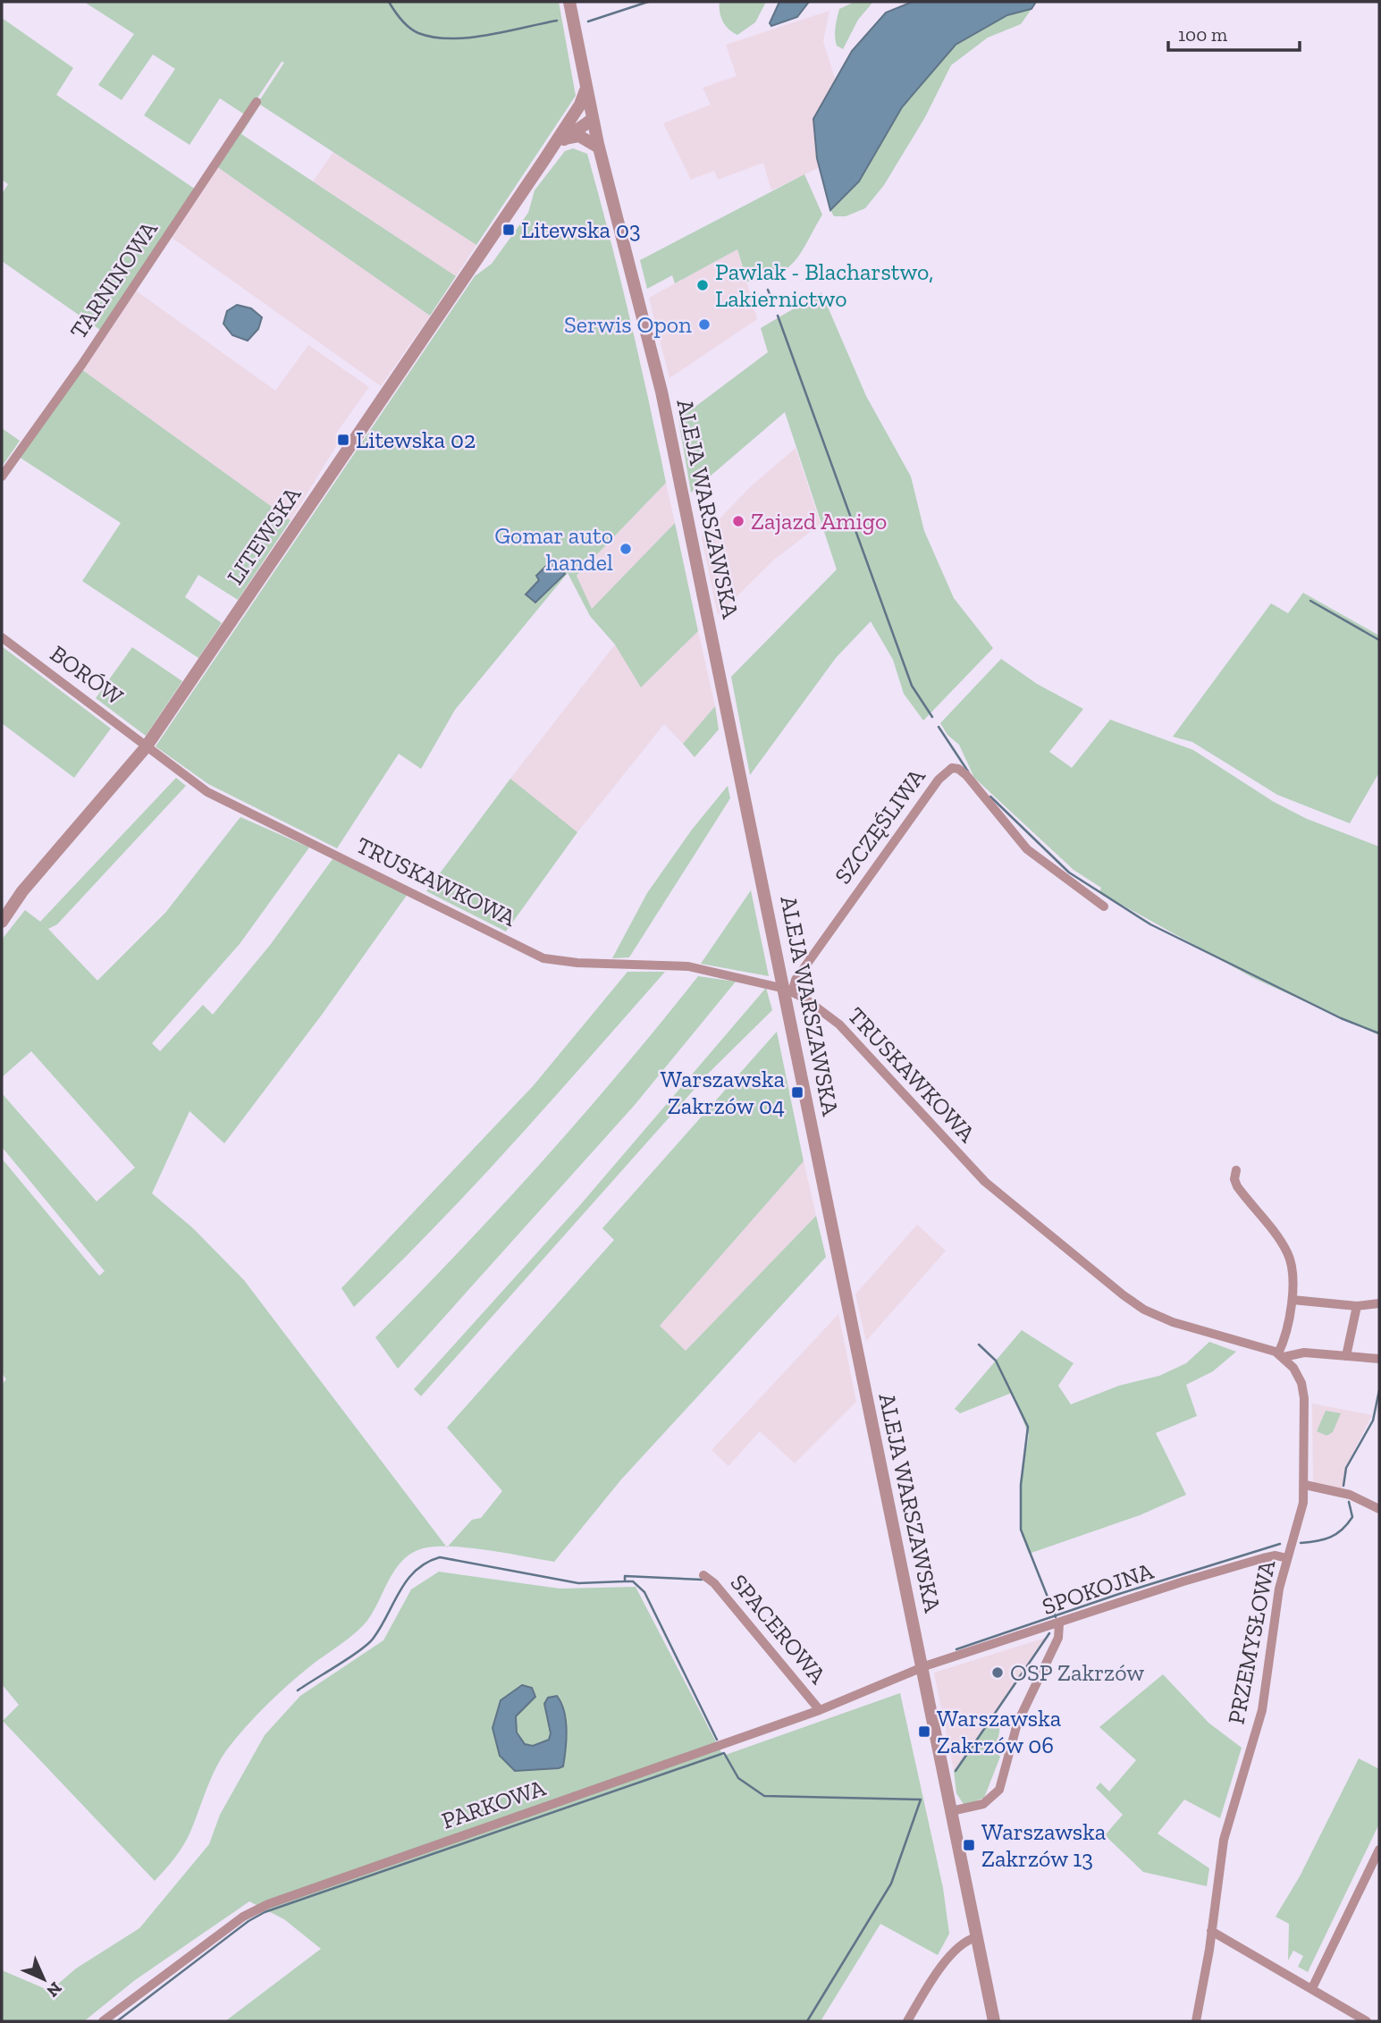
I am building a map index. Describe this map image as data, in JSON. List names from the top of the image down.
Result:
{
  "streets": {
    "street": [
      "TARNINOWA",
      "ALEJA WARSZAWSKA",
      "LITEWSKA",
      "BORÓW",
      "SZCZĘŚLIWA",
      "TRUSKAWKOWA",
      "SPOKOJNA",
      "SPACEROWA",
      "PRZEMYSŁOWA",
      "PARKOWA"
    ]
  },
  "crossings": [
    ["ALEJA WARSZAWSKA", "LITEWSKA"],
    ["ALEJA WARSZAWSKA", "SZCZĘŚLIWA"],
    ["ALEJA WARSZAWSKA", "TRUSKAWKOWA"],
    ["ALEJA WARSZAWSKA", "SPOKOJNA"],
    ["ALEJA WARSZAWSKA", "PARKOWA"],
    ["LITEWSKA", "BORÓW"],
    ["LITEWSKA", "TRUSKAWKOWA"],
    ["BORÓW", "TRUSKAWKOWA"],
    ["SZCZĘŚLIWA", "TRUSKAWKOWA"],
    ["TRUSKAWKOWA", "PRZEMYSŁOWA"],
    ["SPOKOJNA", "PRZEMYSŁOWA"],
    ["SPOKOJNA", "PARKOWA"],
    ["SPACEROWA", "PARKOWA"]
  ],
  "places": {
    "transit": [
      "Litewska 03",
      "Litewska 02",
      "Warszawska Zakrzów 04",
      "Warszawska Zakrzów 06",
      "Warszawska Zakrzów 13"
    ],
    "other": [
      "Pawlak - Blacharstwo, Lakiernictwo",
      "Serwis Opon",
      "Zajazd Amigo",
      "Gomar auto handel",
      "OSP Zakrzów"
    ]
  },
  "scale_bar": "100 m",
  "north": "bottom right"
}
